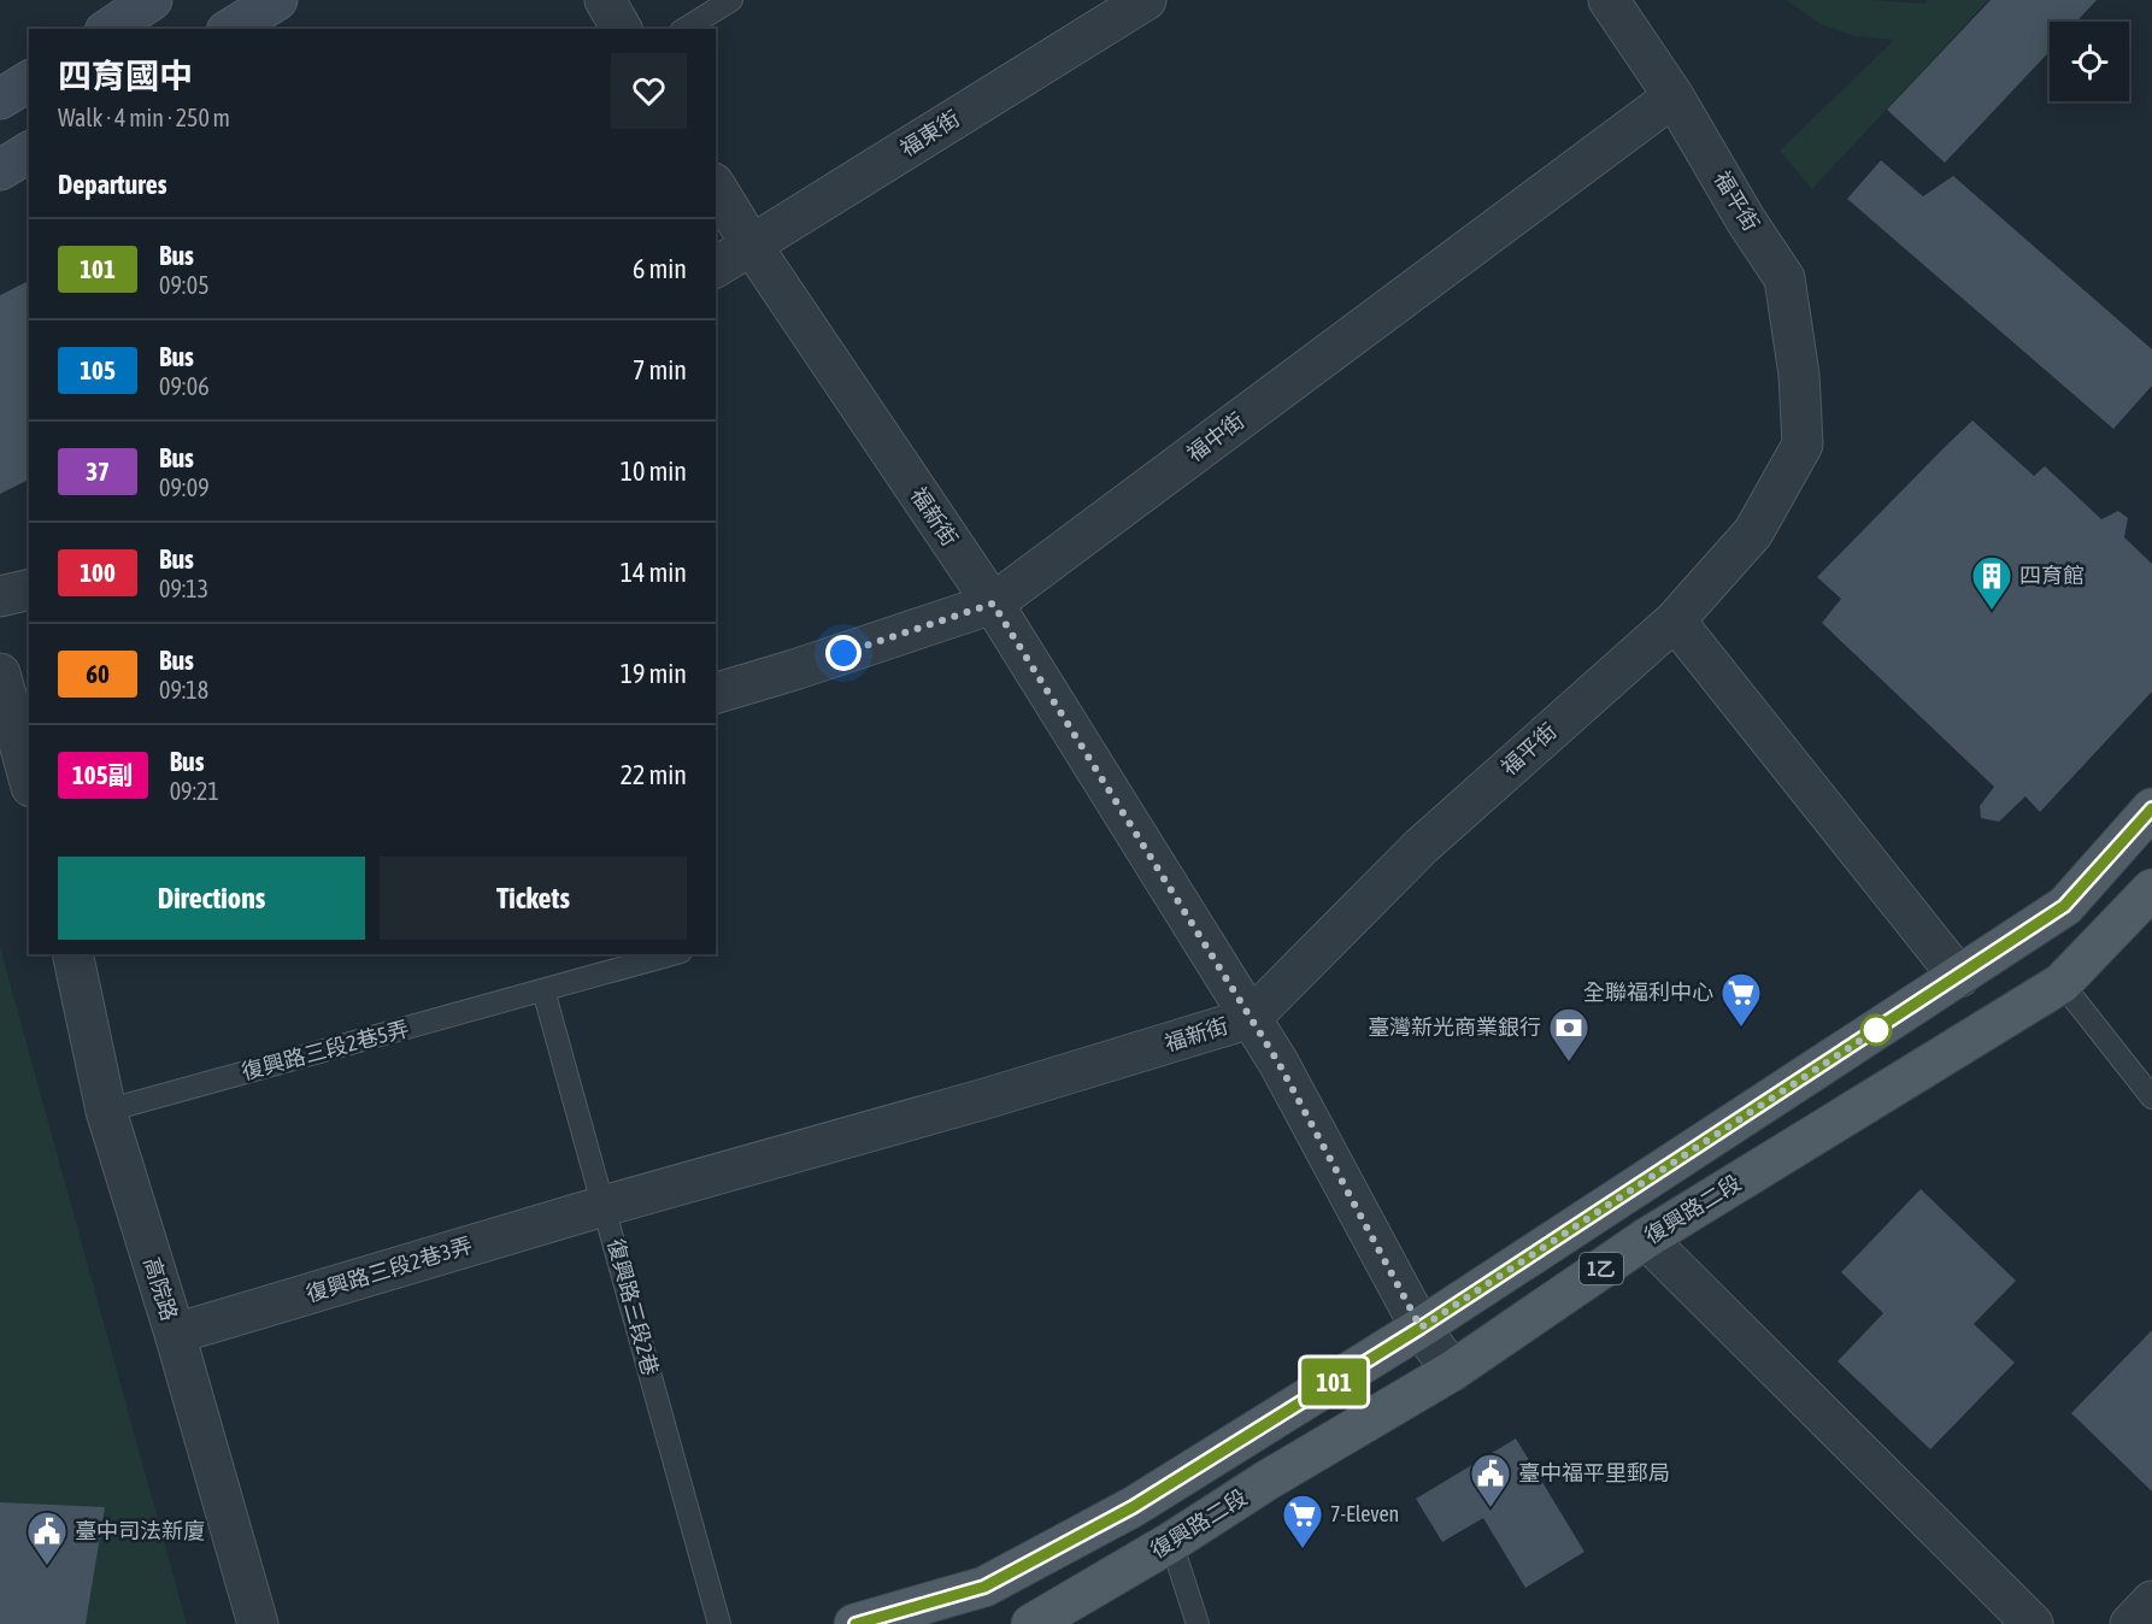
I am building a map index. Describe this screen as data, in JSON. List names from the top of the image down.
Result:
{
  "streets": {
    "main road": ["復興路二段", "1乙"],
    "street": [
      "福東街",
      "福平街",
      "福中街",
      "福新街",
      "復興路三段2巷3弄",
      "高院路"
    ],
    "lane": ["復興路三段2巷5弄", "復興路三段2巷"]
  },
  "crossings": [
    ["福東街", "福新街"],
    ["福平街", "福中街"],
    ["福平街", "福新街"],
    ["福中街", "福新街"],
    ["福新街", "復興路三段2巷3弄"],
    ["福新街", "復興路三段2巷"],
    ["復興路三段2巷5弄", "高院路"],
    ["復興路三段2巷5弄", "復興路三段2巷"],
    ["復興路三段2巷3弄", "高院路"],
    ["復興路三段2巷3弄", "復興路三段2巷"]
  ],
  "places": {
    "building": ["四育館"],
    "supermarket": ["全聯福利中心", "7-Eleven"],
    "bank": ["臺灣新光商業銀行"],
    "public building": ["臺中福平里郵局", "臺中司法新廈"]
  },
  "lines": ["bus line 101"],
  "page": {
    "on_map": "101",
    "heading": [
      ["四育國中", "Walk · 4 min · 250 m"],
      "Departures"
    ],
    "list": [
      {
        "mark": "101",
        "name": "Bus",
        "note": "09:05",
        "value": "6 min"
      },
      {
        "mark": "105",
        "name": "Bus",
        "note": "09:06",
        "value": "7 min"
      },
      {
        "mark": "37",
        "name": "Bus",
        "note": "09:09",
        "value": "10 min"
      },
      {
        "mark": "100",
        "name": "Bus",
        "note": "09:13",
        "value": "14 min"
      },
      {
        "mark": "60",
        "name": "Bus",
        "note": "09:18",
        "value": "19 min"
      },
      {
        "mark": "105副",
        "name": "Bus",
        "note": "09:21",
        "value": "22 min"
      }
    ],
    "buttons": ["Directions", "Tickets"]
  }
}
